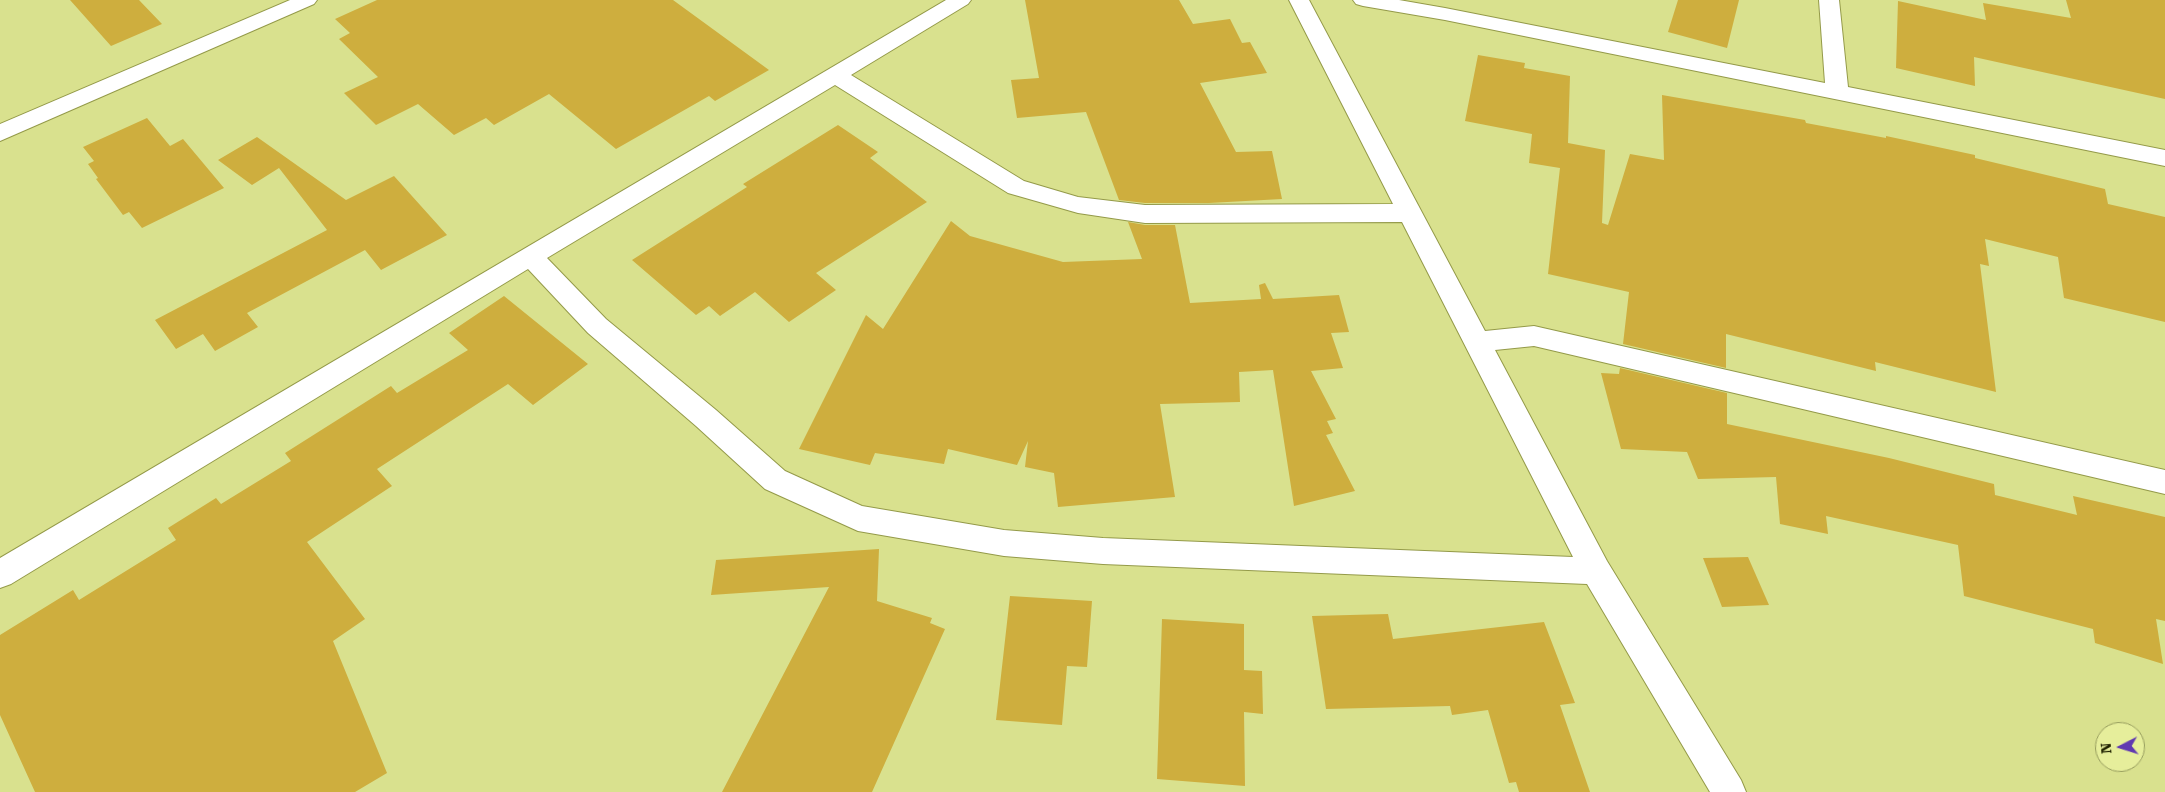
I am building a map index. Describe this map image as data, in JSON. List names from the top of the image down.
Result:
{
  "north": "left"
}
